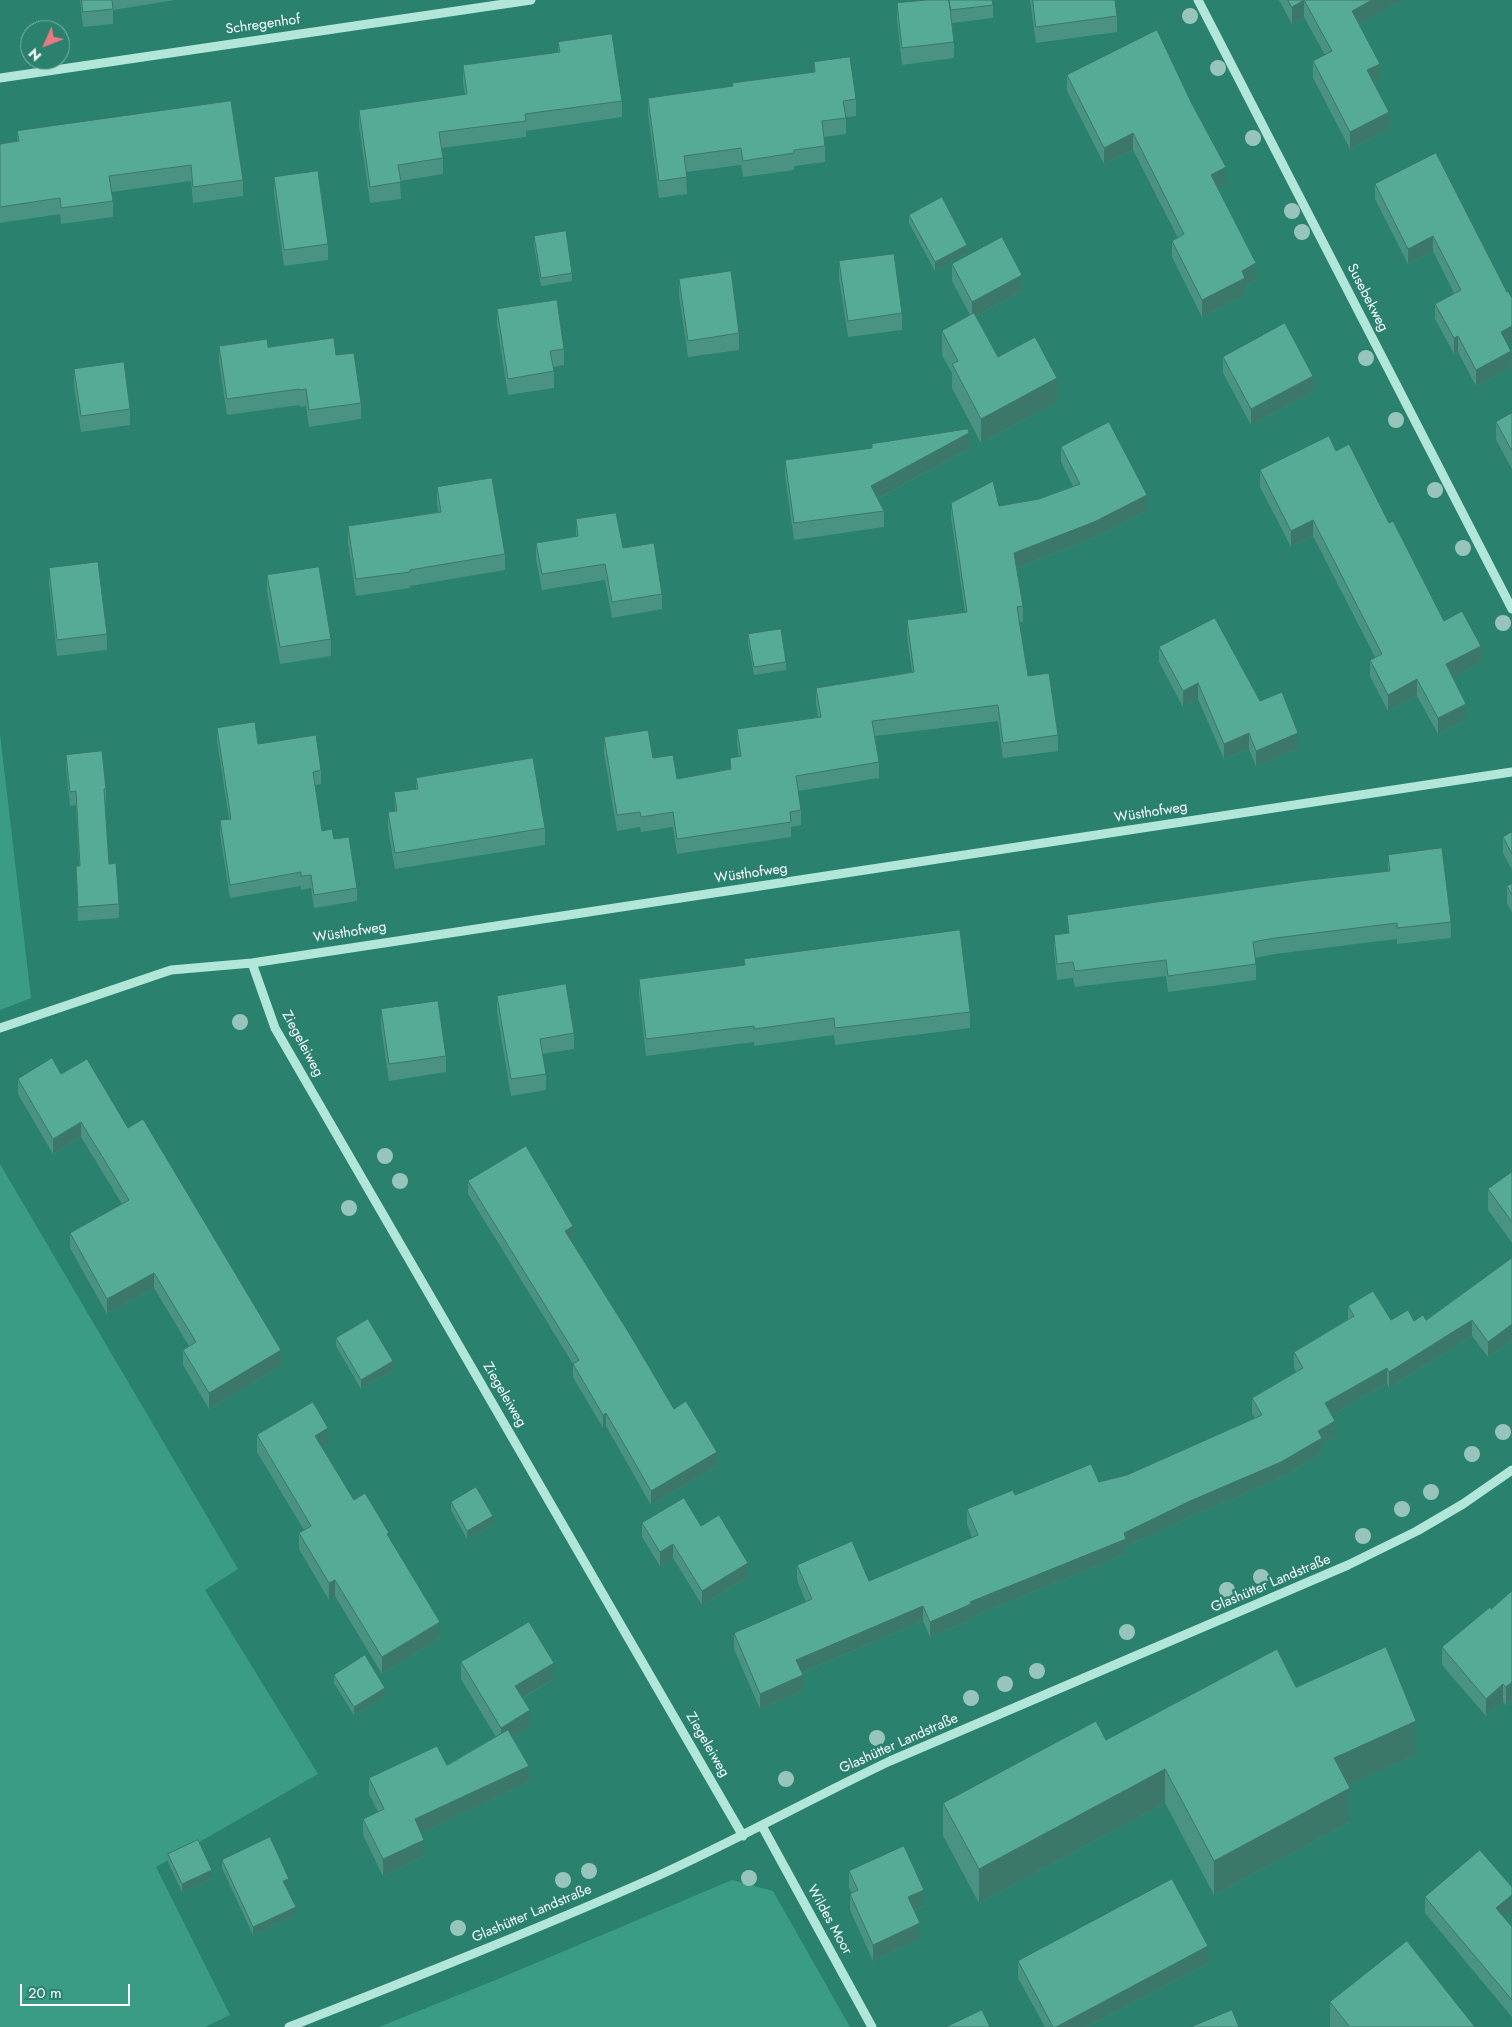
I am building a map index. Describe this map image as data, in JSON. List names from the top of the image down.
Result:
{
  "streets": {
    "street": [
      "Schregenhof",
      "Susebekweg",
      "Wüsthofweg",
      "Ziegeleiweg",
      "Glashütter Landstraße",
      "Wildes Moor"
    ]
  },
  "crossings": [
    ["Wüsthofweg", "Ziegeleiweg"],
    ["Ziegeleiweg", "Glashütter Landstraße"],
    ["Glashütter Landstraße", "Wildes Moor"]
  ],
  "scale_bar": "20 m",
  "north": "bottom left"
}
